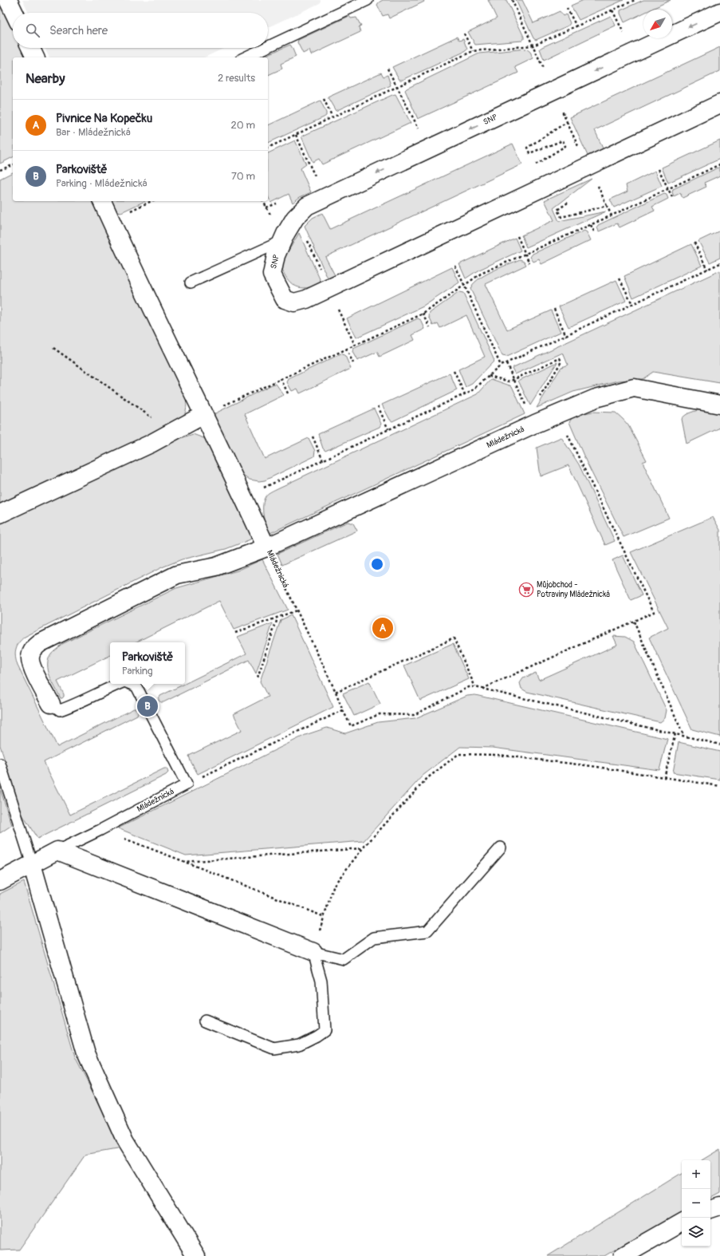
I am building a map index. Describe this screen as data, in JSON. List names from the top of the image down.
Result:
{
  "streets": {
    "street": ["SNP", "Mládežnická"]
  },
  "places": {
    "supermarket": ["Můjobchod - Potraviny Mládežnická"]
  },
  "north": "bottom left",
  "page": {
    "search": "Search here",
    "heading": ["Nearby", "2 results"],
    "list": [
      {
        "mark": "A",
        "name": "Pivnice Na Kopečku",
        "note": "Bar · Mládežnická",
        "value": "20 m"
      },
      {
        "mark": "B",
        "name": "Parkoviště",
        "note": "Parking · Mládežnická",
        "value": "70 m"
      }
    ],
    "pins": ["A", "B"],
    "popup": ["Parkoviště", "Parking"],
    "map_buttons": ["+", "−"]
  }
}
